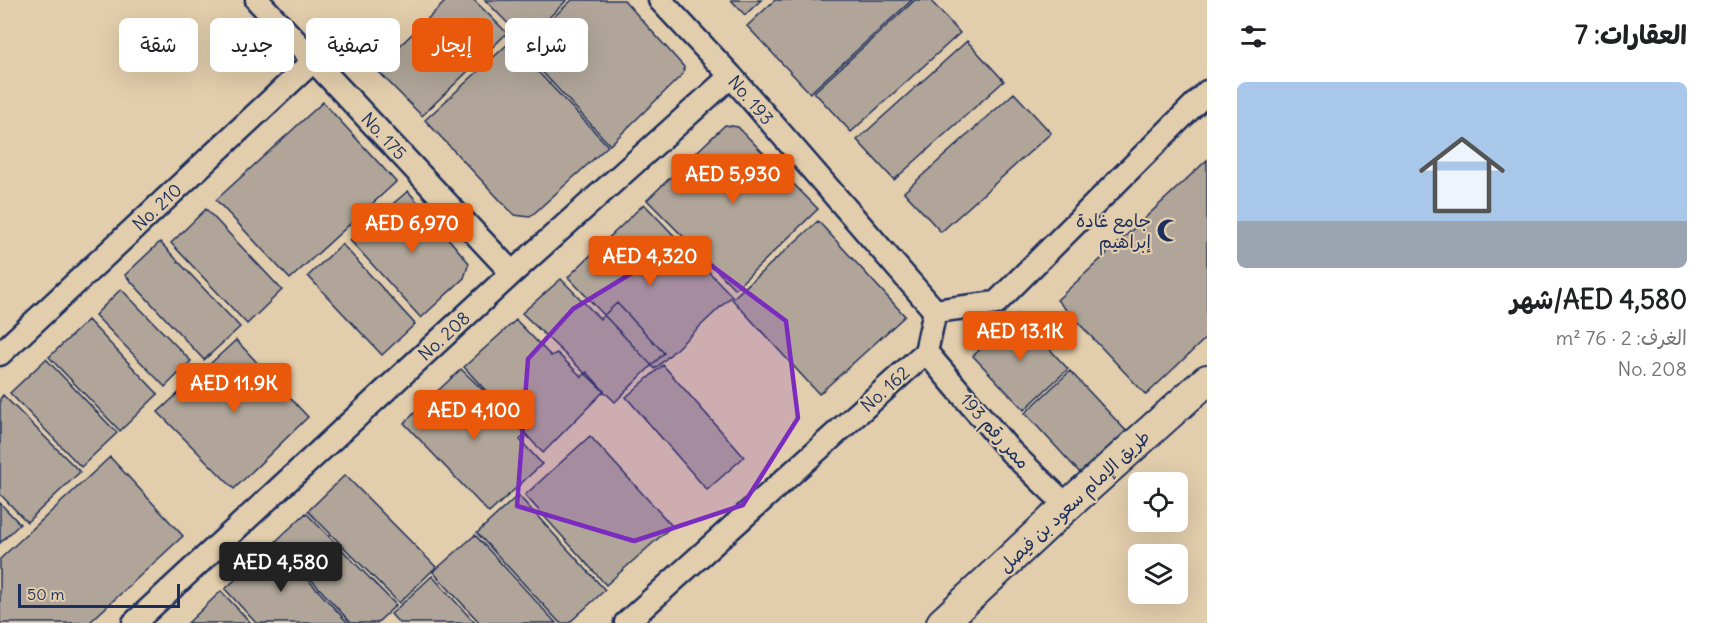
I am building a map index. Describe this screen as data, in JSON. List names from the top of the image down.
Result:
{
  "streets": {
    "main road": ["طريق الإمام سعود بن فيصل"],
    "street": [
      "No. 193",
      "No. 175",
      "No. 210",
      "No. 208",
      "No. 162",
      "ممر رقم 193"
    ]
  },
  "crossings": [
    ["No. 193", "No. 208"],
    ["No. 193", "No. 162"],
    ["No. 175", "No. 208"],
    ["No. 162", "ممر رقم 193"],
    ["ممر رقم 193", "طريق الإمام سعود بن فيصل"]
  ],
  "places": {
    "mosque": ["جامع غادة إبراهيم"]
  },
  "scale_bar": "50 m",
  "page": {
    "heading": "العقارات: 7",
    "chip": [
      "شراء",
      "إيجار",
      "تصفية",
      "جديد",
      "شقة"
    ],
    "list": [
      {
        "name": "AED 4,580/شهر",
        "note": "الغرف: 2 · 76 m² · No. 208"
      }
    ],
    "price": [
      "AED 5,930",
      "AED 6,970",
      "AED 4,320",
      "AED 13.1K",
      "AED 11.9K",
      "AED 4,100",
      "AED 4,580"
    ],
    "scale": "50 m"
  }
}
